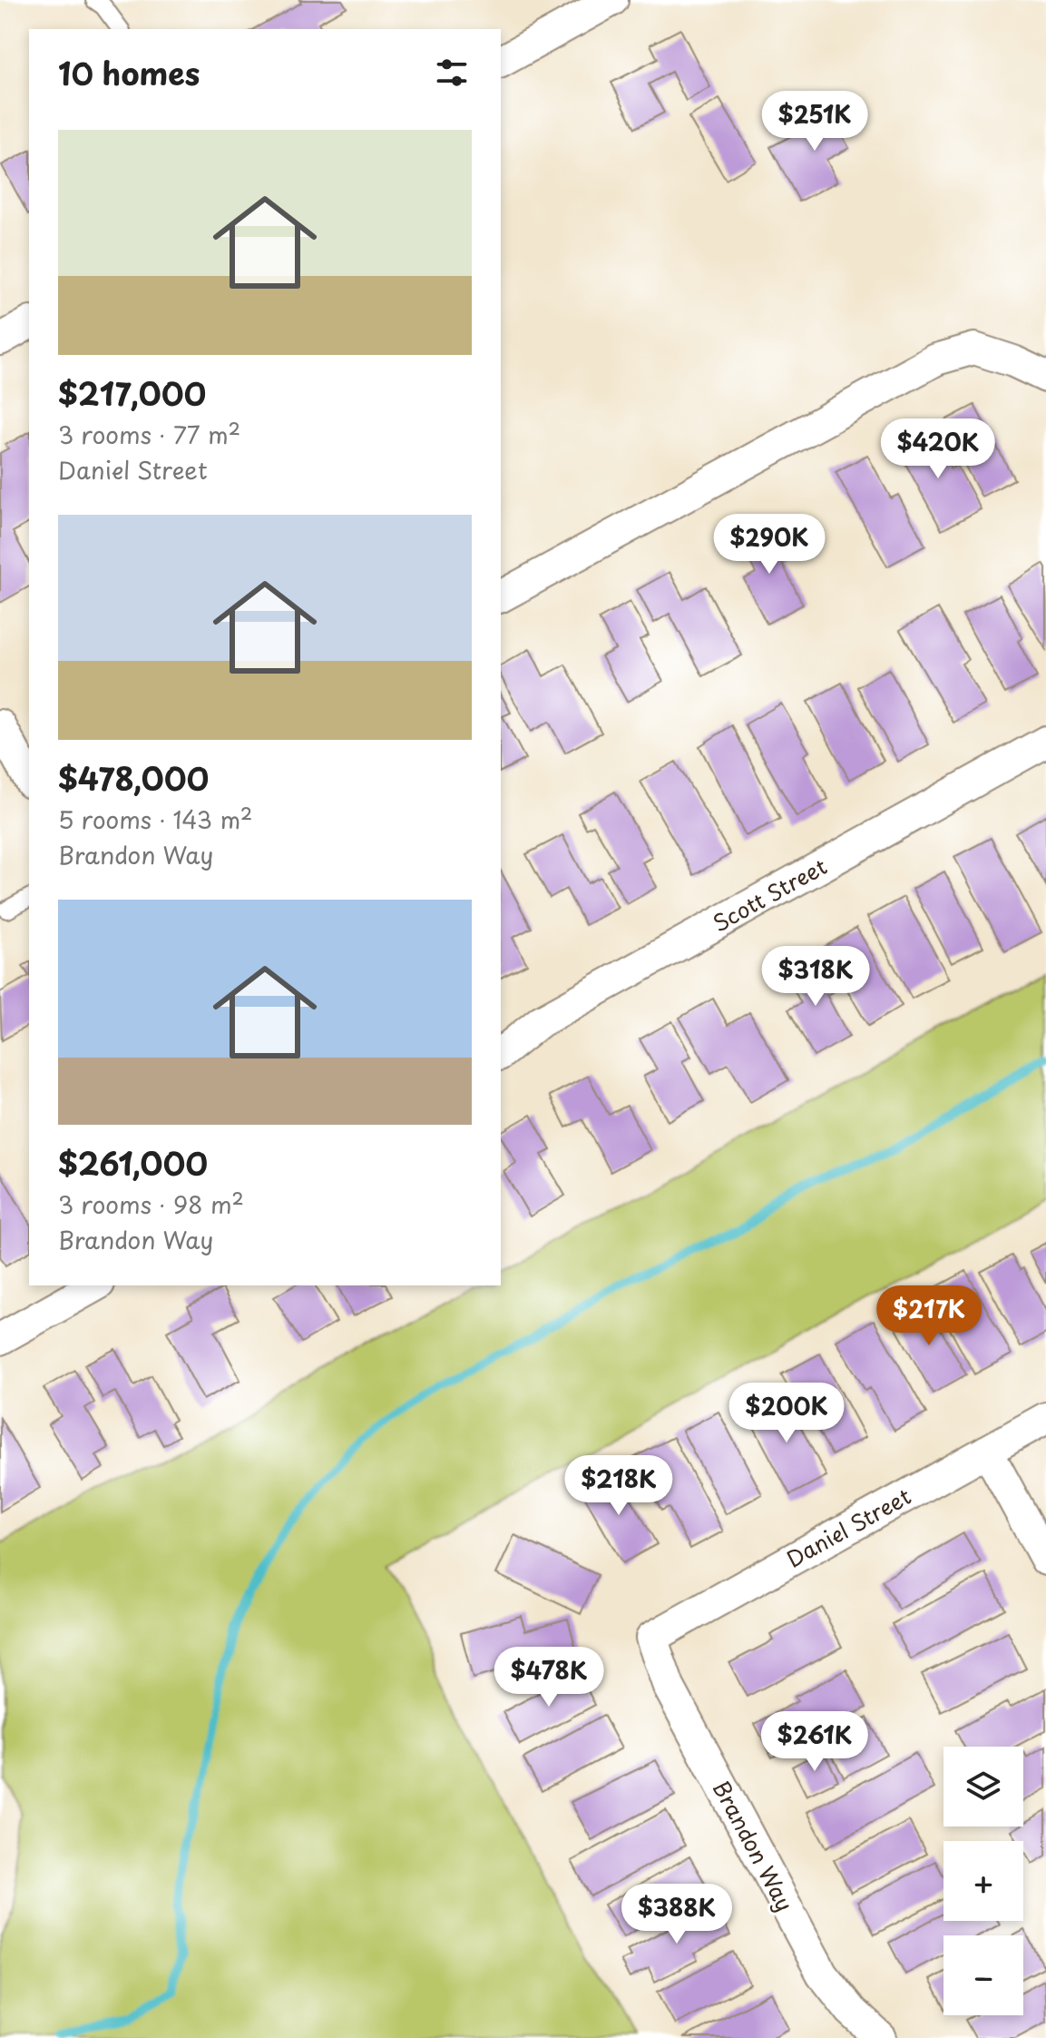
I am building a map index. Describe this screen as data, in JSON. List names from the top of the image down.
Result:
{
  "streets": {
    "street": ["Scott Street", "Daniel Street", "Brandon Way"]
  },
  "crossings": [
    ["Daniel Street", "Brandon Way"]
  ],
  "page": {
    "heading": "10 homes",
    "price": [
      "$251K",
      "$420K",
      "$290K",
      "$318K",
      "$217K",
      "$200K",
      "$218K",
      "$478K",
      "$261K",
      "$388K"
    ],
    "list": [
      {
        "name": "$217,000",
        "note": "3 rooms · 77 m² · Daniel Street"
      },
      {
        "name": "$478,000",
        "note": "5 rooms · 143 m² · Brandon Way"
      },
      {
        "name": "$261,000",
        "note": "3 rooms · 98 m² · Brandon Way"
      }
    ],
    "map_buttons": ["+", "−"]
  }
}
